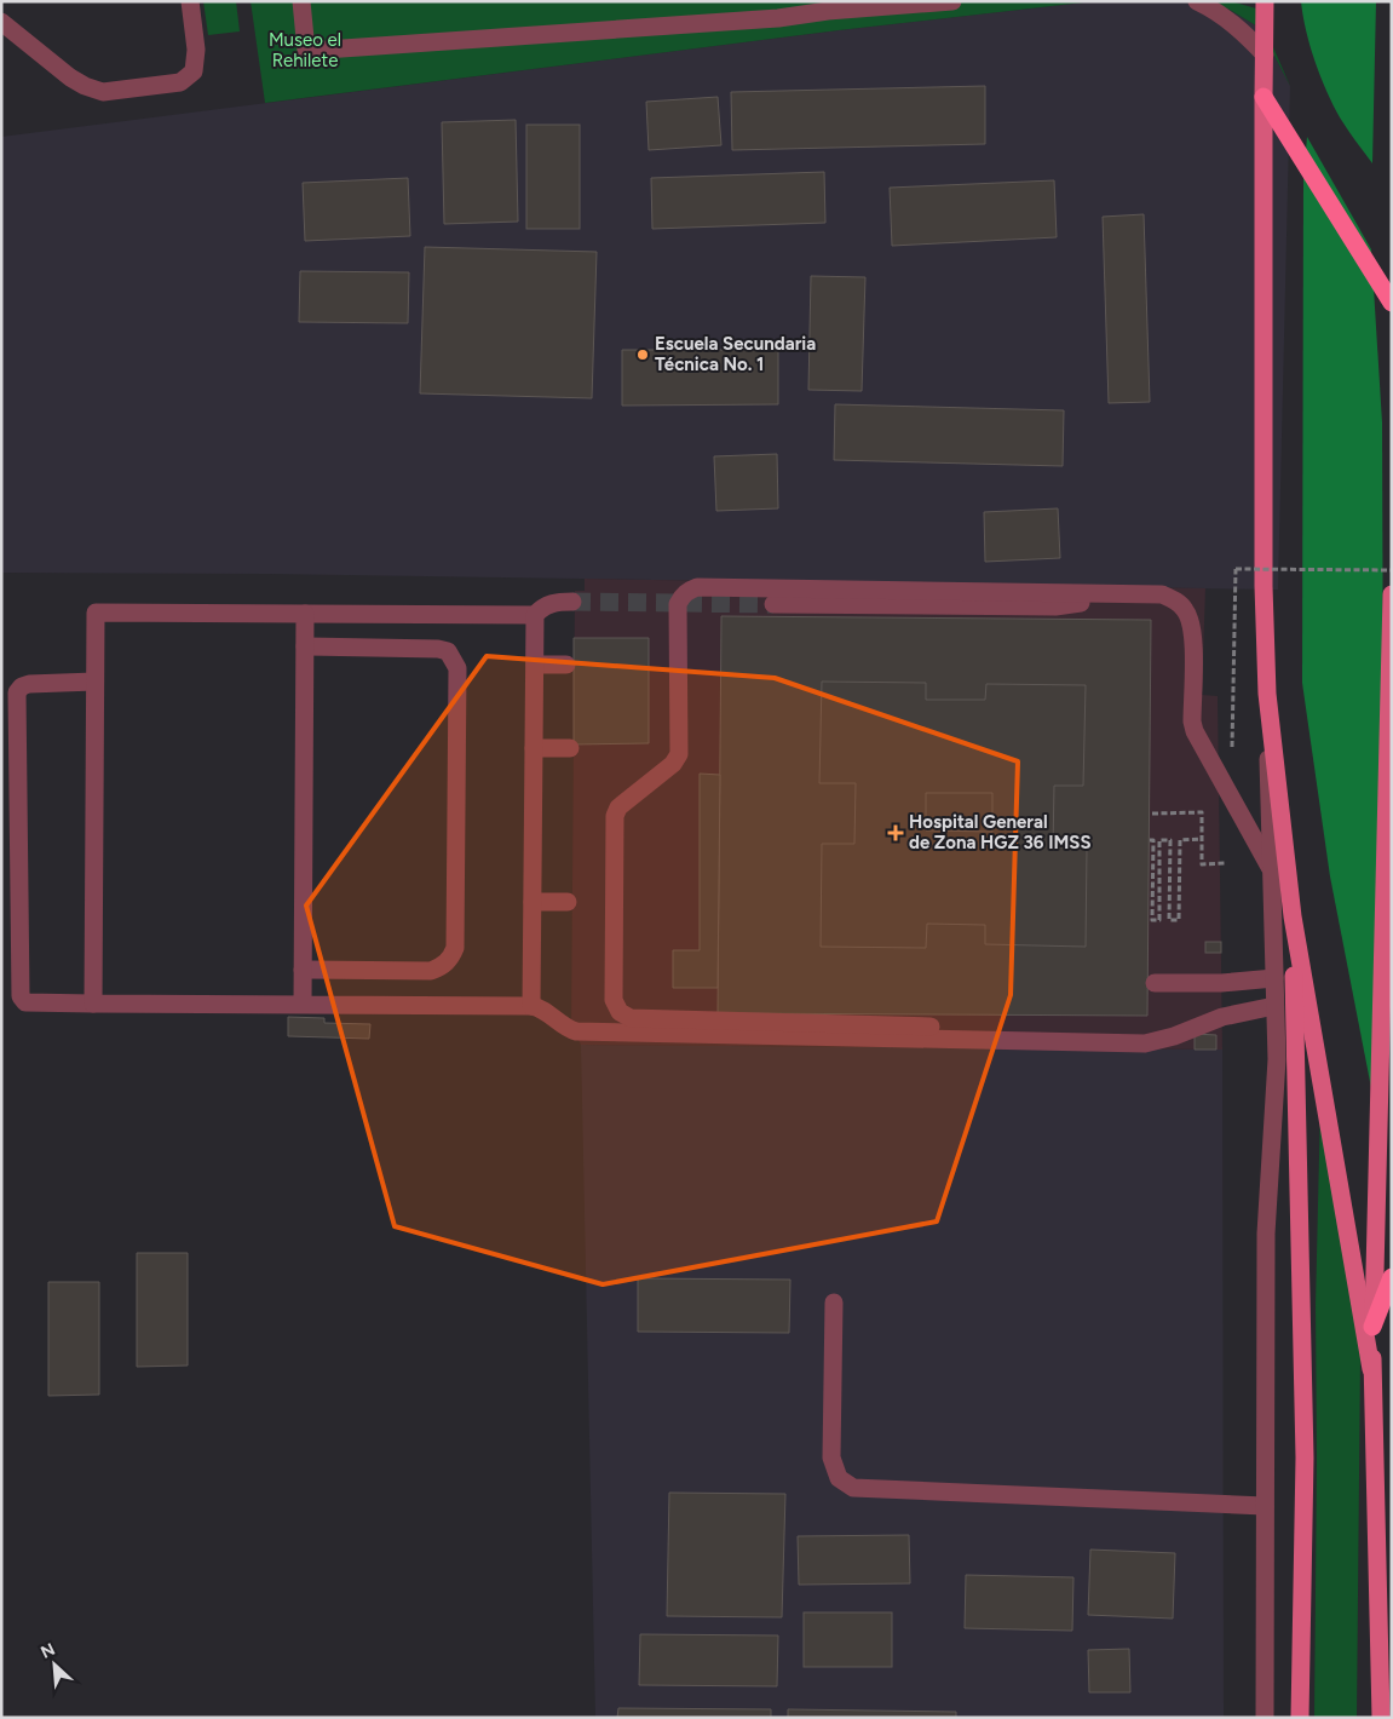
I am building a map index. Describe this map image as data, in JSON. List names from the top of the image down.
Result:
{
  "parks": ["Museo el Rehilete"],
  "places": {
    "other": ["Escuela Secundaria Técnica No. 1"],
    "health": ["Hospital General de Zona HGZ 36 IMSS"]
  },
  "north": "top left"
}
